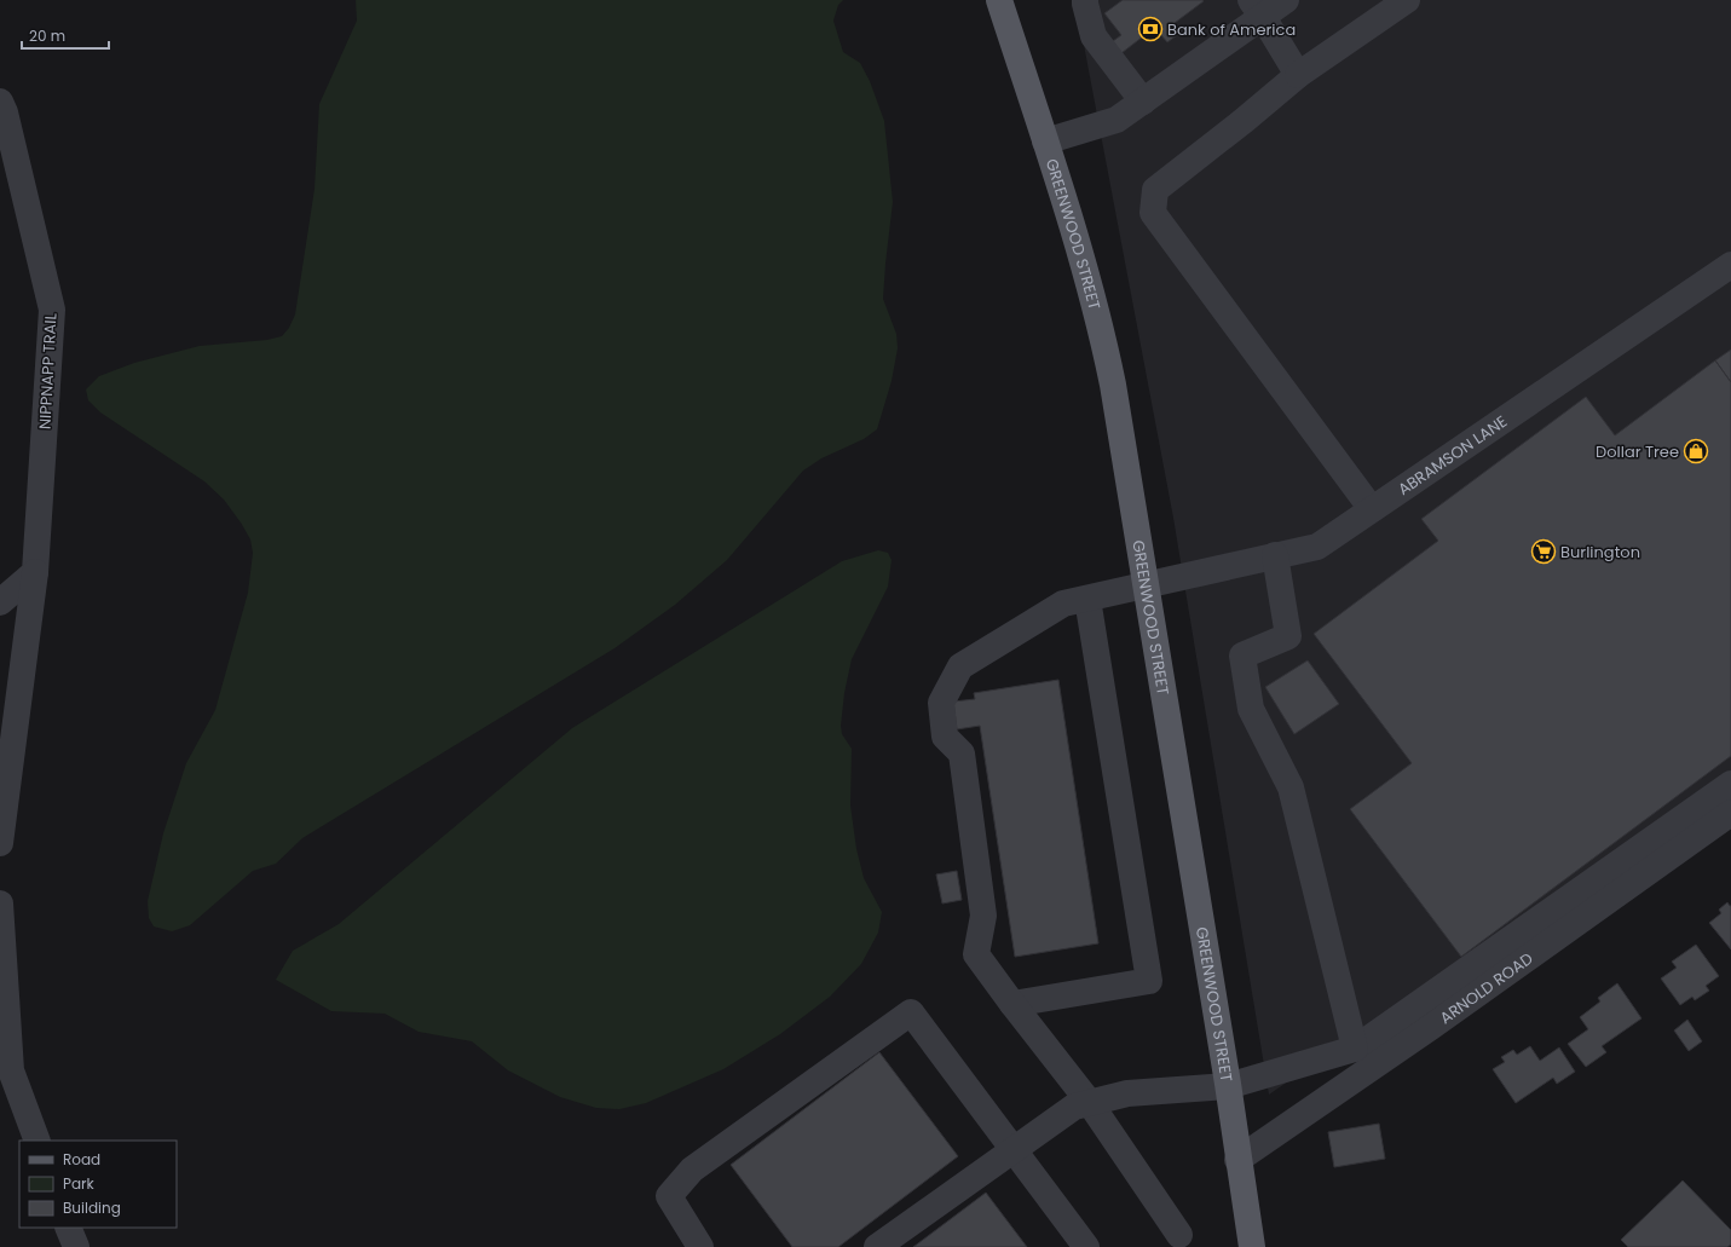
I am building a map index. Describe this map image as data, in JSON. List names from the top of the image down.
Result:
{
  "streets": {
    "main road": ["GREENWOOD STREET"],
    "street": ["NIPPNAPP TRAIL", "ABRAMSON LANE", "ARNOLD ROAD"]
  },
  "crossings": [
    ["GREENWOOD STREET", "ABRAMSON LANE"],
    ["GREENWOOD STREET", "ARNOLD ROAD"]
  ],
  "places": {
    "bank": ["Bank of America"],
    "shop": ["Dollar Tree"],
    "supermarket": ["Burlington"]
  },
  "legend": ["Road", "Park", "Building"],
  "scale_bar": "20 m"
}
